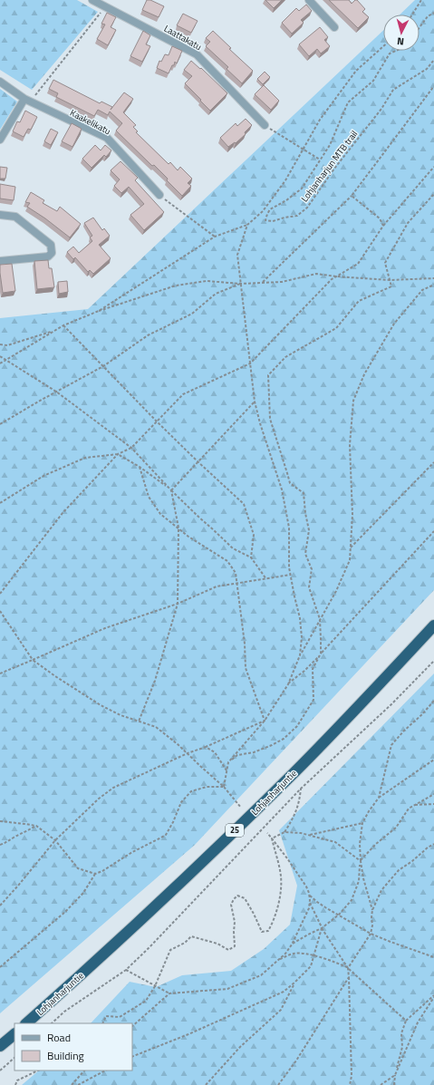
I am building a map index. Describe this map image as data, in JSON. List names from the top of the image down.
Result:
{
  "streets": {
    "highway": ["Lohjanharjuntie", "25"],
    "street": ["Laattakatu", "Kaakelikatu"],
    "path": ["Lohjanharjun MTB trail"]
  },
  "legend": ["Road", "Building"],
  "north": "bottom"
}
